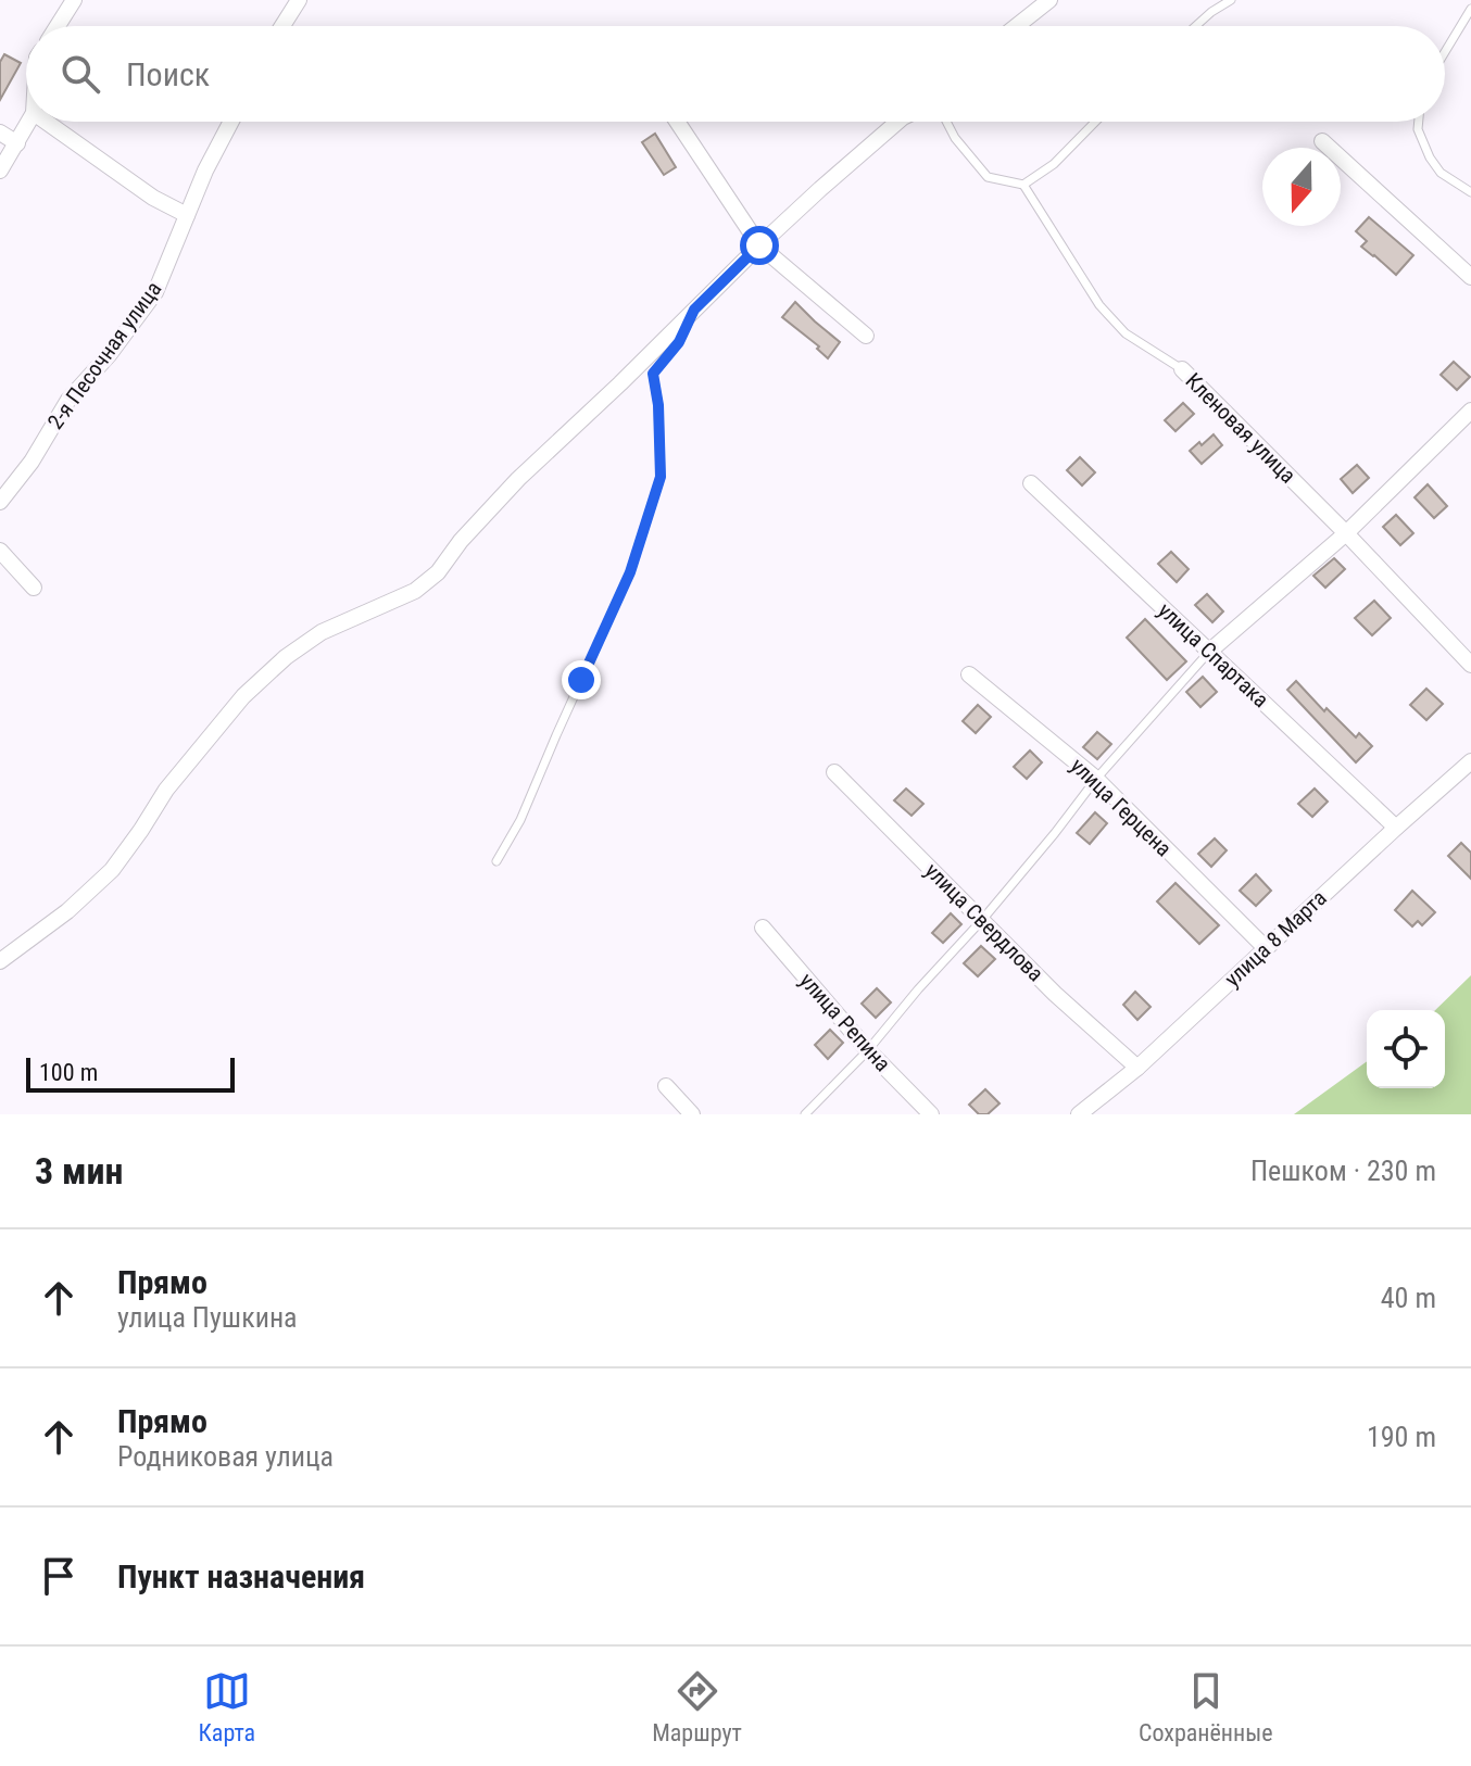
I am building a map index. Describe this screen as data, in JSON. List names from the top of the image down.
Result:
{
  "streets": {
    "street": [
      "2-я Песочная улица",
      "Кленовая улица",
      "улица Спартака",
      "улица Герцена",
      "улица Свердлова",
      "улица 8 Марта",
      "улица Репина"
    ]
  },
  "crossings": [
    ["улица Спартака", "улица 8 Марта"],
    ["улица Герцена", "улица 8 Марта"],
    ["улица Свердлова", "улица 8 Марта"]
  ],
  "scale_bar": "100 m",
  "north": "bottom",
  "page": {
    "search": "Поиск",
    "scale": "100 m",
    "heading": ["3 мин", "Пешком · 230 m"],
    "list": [
      ["Прямо", "улица Пушкина", "40 m"],
      ["Прямо", "Родниковая улица", "190 m"],
      "Пункт назначения"
    ],
    "nav": ["Карта", "Маршрут", "Сохранённые"]
  }
}
